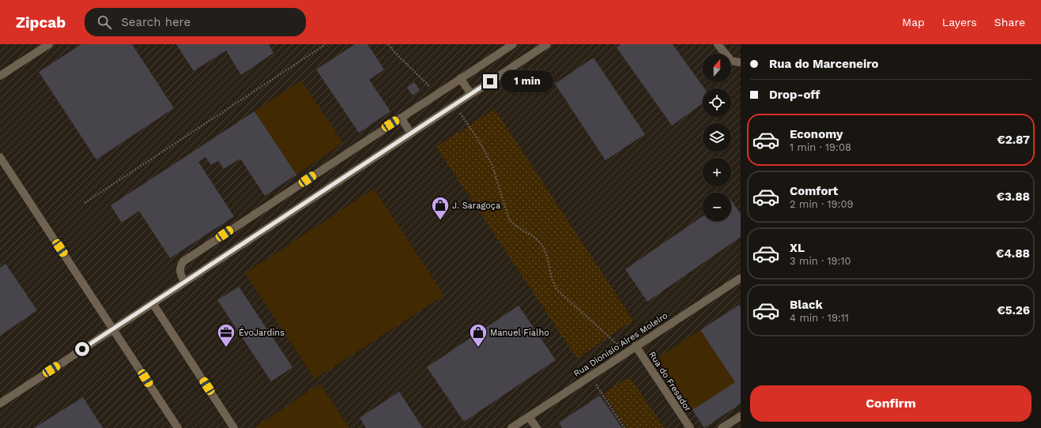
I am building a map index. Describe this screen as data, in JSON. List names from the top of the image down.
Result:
{
  "streets": {
    "street": ["Rua Dionísio Aires Moleiro", "Rua do Fresador"]
  },
  "crossings": [
    ["Rua Dionísio Aires Moleiro", "Rua do Fresador"]
  ],
  "places": {
    "shop": ["J. Saragoça", "Manuel Fialho"],
    "office": ["ÉvoJardins"]
  },
  "north": "top",
  "page": {
    "header": "Zipcab",
    "search": "Search here",
    "nav": ["Map", "Layers", "Share"],
    "banner": ["Rua do Marceneiro", "Drop-off"],
    "map_buttons": ["+", "−"],
    "bubble": "1 min",
    "list": [
      {
        "name": "Economy",
        "note": "1 min · 19:08",
        "value": "€2.87"
      },
      {
        "name": "Comfort",
        "note": "2 min · 19:09",
        "value": "€3.88"
      },
      {
        "name": "XL",
        "note": "3 min · 19:10",
        "value": "€4.88"
      },
      {
        "name": "Black",
        "note": "4 min · 19:11",
        "value": "€5.26"
      }
    ],
    "buttons": "Confirm"
  }
}
